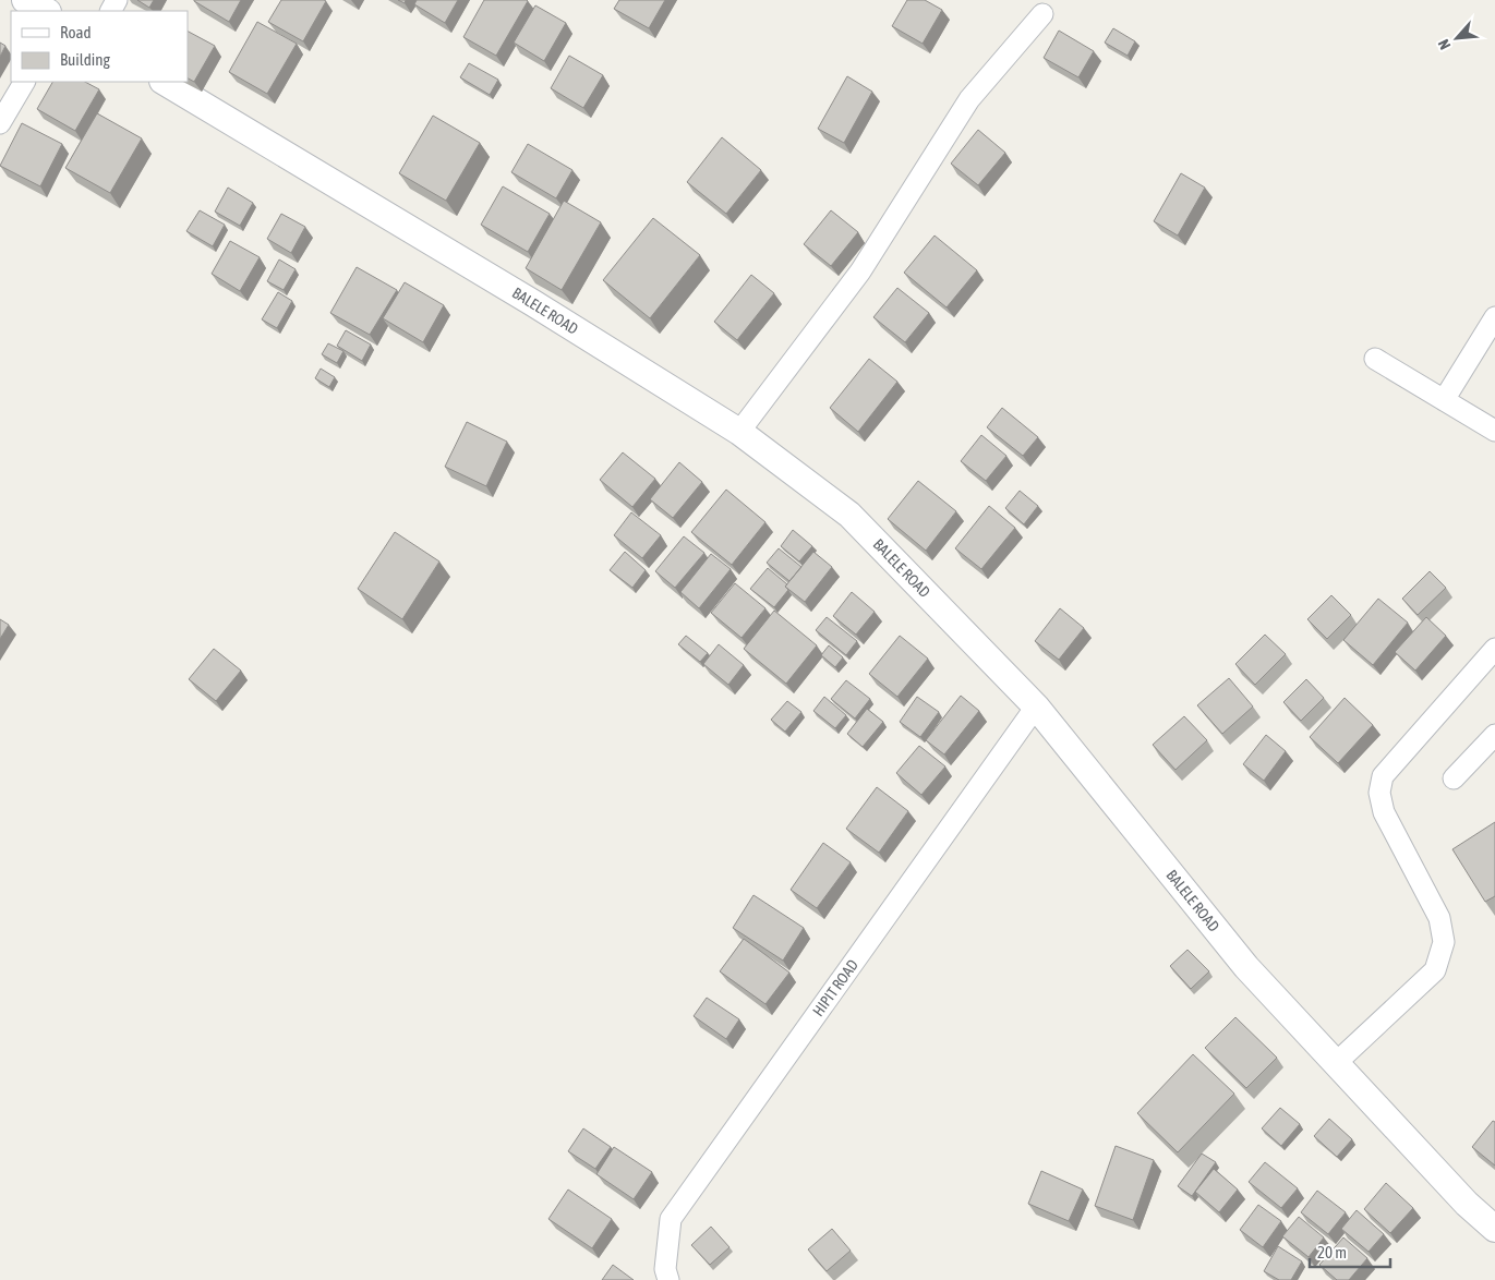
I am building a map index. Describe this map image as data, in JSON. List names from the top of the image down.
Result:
{
  "streets": {
    "street": ["BALELE ROAD", "HIPIT ROAD"]
  },
  "crossings": [
    ["BALELE ROAD", "HIPIT ROAD"]
  ],
  "legend": ["Road", "Building"],
  "scale_bar": "20 m",
  "north": "bottom left"
}
